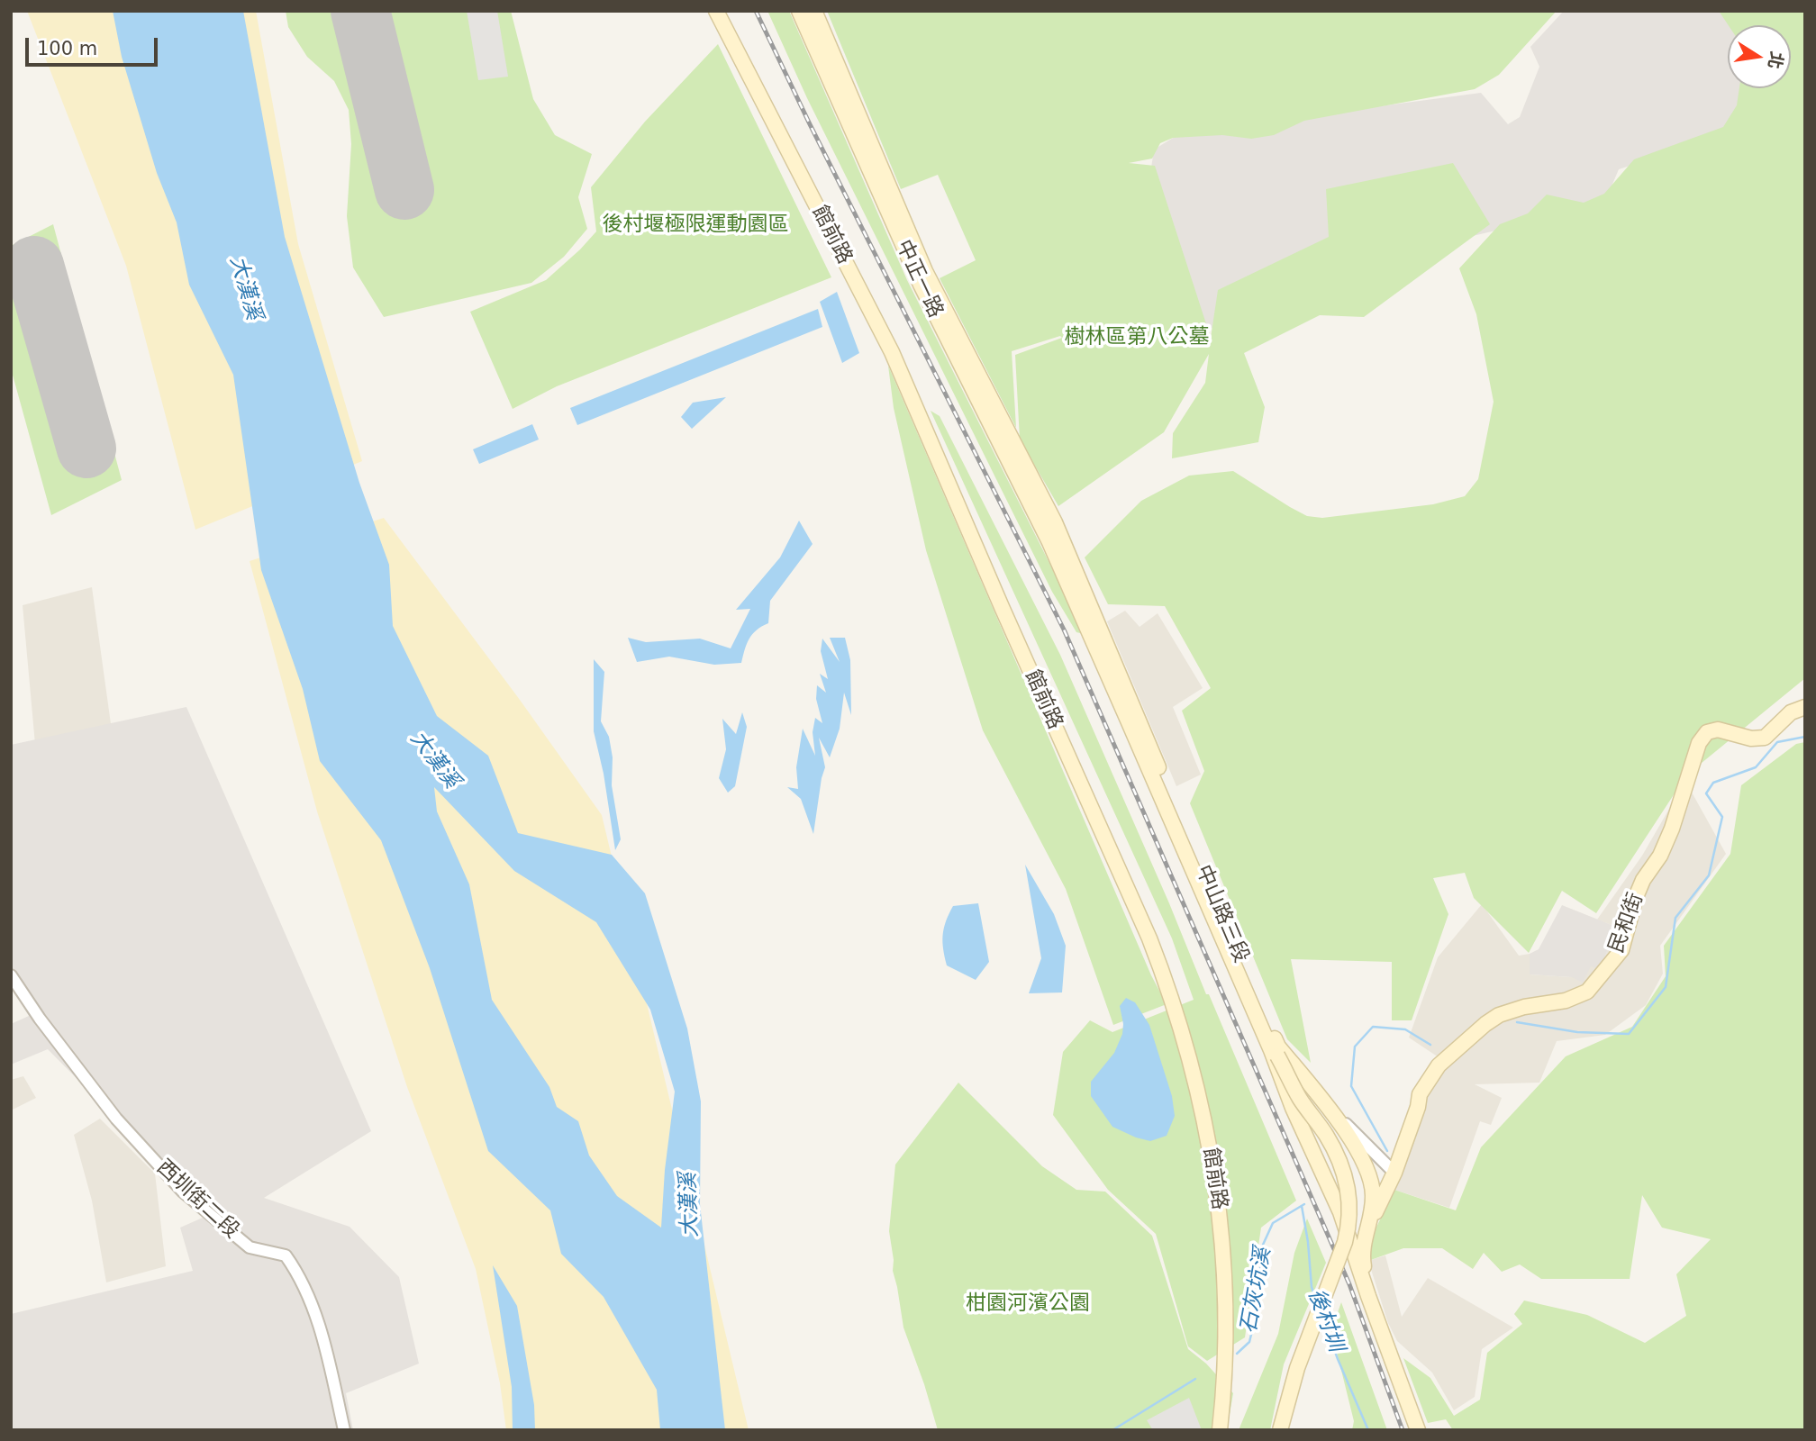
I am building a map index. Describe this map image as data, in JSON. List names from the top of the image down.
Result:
{
  "streets": {
    "main road": [
      "館前路",
      "中正一路",
      "中山路三段",
      "民和街"
    ],
    "street": ["西圳街二段"]
  },
  "crossings": [
    ["中正一路", "中山路三段"],
    ["中山路三段", "民和街"]
  ],
  "water": ["大漢溪", "石灰坑溪", "後村圳"],
  "parks": ["後村堰極限運動園區", "樹林區第八公墓", "柑園河濱公園"],
  "scale_bar": "100 m",
  "north": "right"
}
